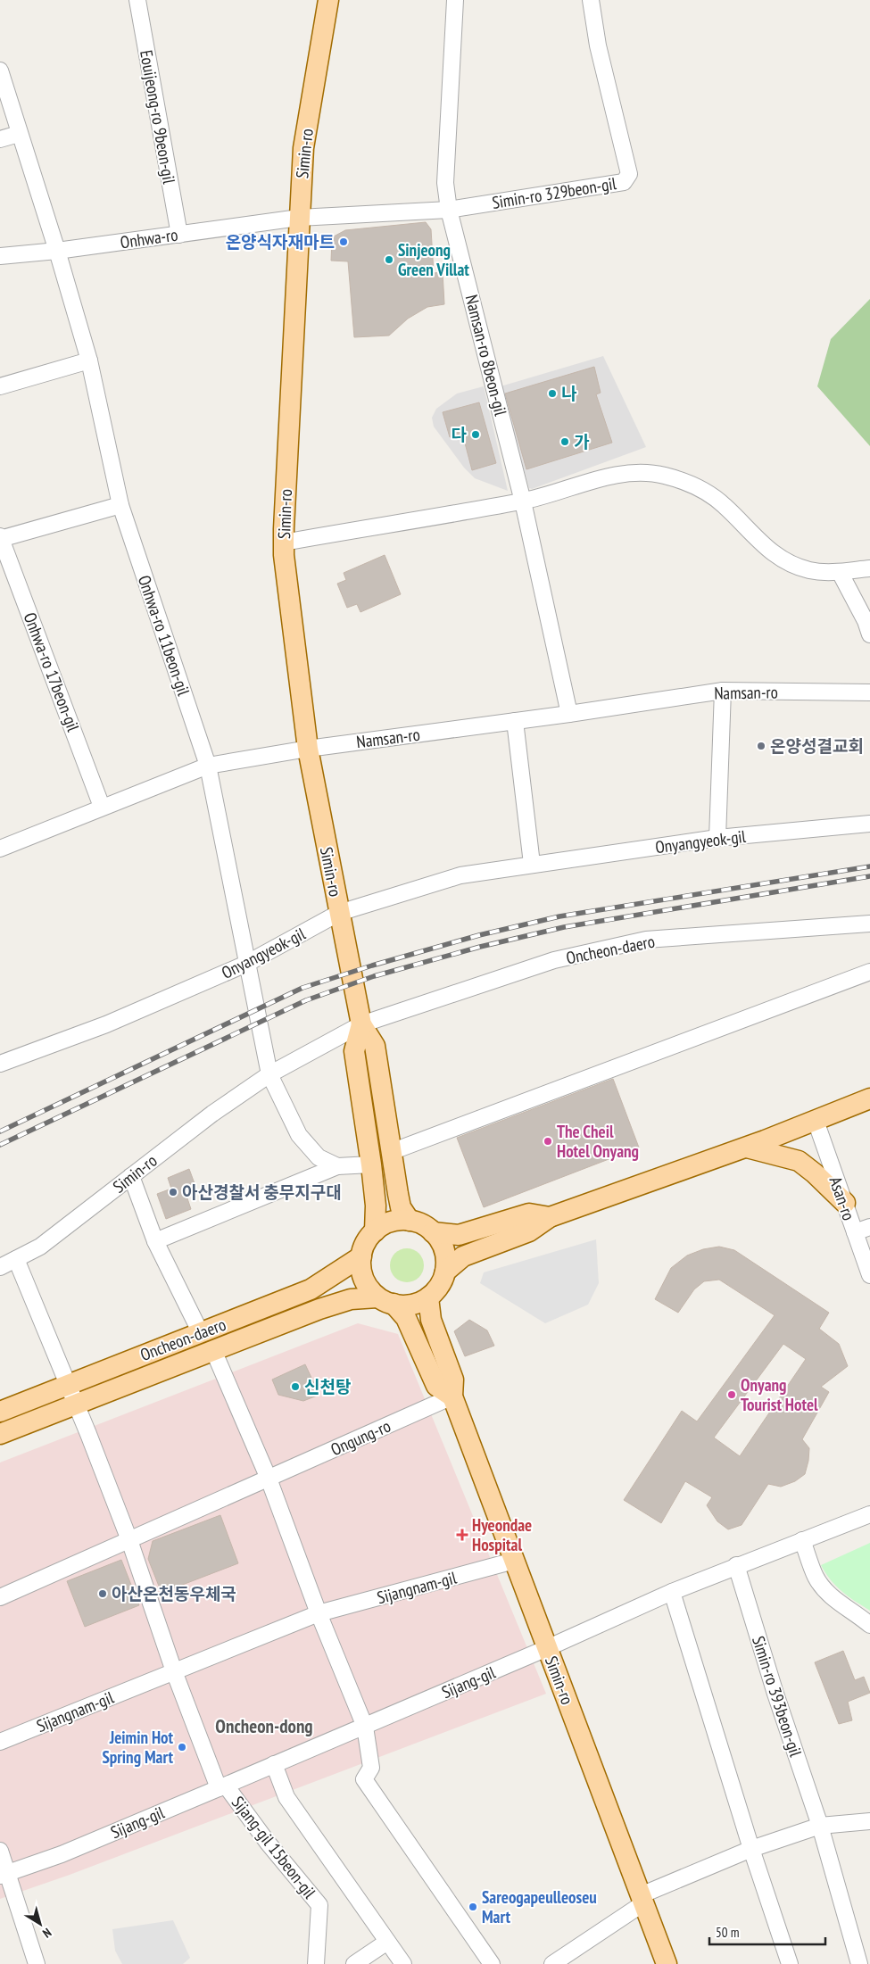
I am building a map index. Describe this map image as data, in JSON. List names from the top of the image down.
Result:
{
  "streets": {
    "main road": ["Simin-ro", "Oncheon-daero"],
    "street": [
      "Eouijeong-ro 9beon-gil",
      "Simin-ro 329beon-gil",
      "Onhwa-ro",
      "Namsan-ro 8beon-gil",
      "Onhwa-ro 11beon-gil",
      "Onhwa-ro 17beon-gil",
      "Namsan-ro",
      "Onyangyeok-gil",
      "Asan-ro",
      "Ongung-ro",
      "Sijangnam-gil",
      "Sijang-gil",
      "Simin-ro 393beon-gil",
      "Sijang-gil 15beon-gil"
    ]
  },
  "crossings": [
    ["Eouijeong-ro 9beon-gil", "Onhwa-ro"],
    ["Simin-ro", "Simin-ro 329beon-gil"],
    ["Simin-ro", "Onhwa-ro"],
    ["Simin-ro", "Namsan-ro"],
    ["Simin-ro", "Onyangyeok-gil"],
    ["Simin-ro", "Oncheon-daero"],
    ["Simin-ro", "Ongung-ro"],
    ["Simin-ro", "Sijangnam-gil"],
    ["Simin-ro", "Sijang-gil"],
    ["Simin-ro 329beon-gil", "Onhwa-ro"],
    ["Simin-ro 329beon-gil", "Namsan-ro 8beon-gil"],
    ["Onhwa-ro", "Onhwa-ro 11beon-gil"],
    ["Onhwa-ro 11beon-gil", "Namsan-ro"],
    ["Onhwa-ro 17beon-gil", "Namsan-ro"],
    ["Oncheon-daero", "Ongung-ro"],
    ["Sijang-gil", "Sijang-gil 15beon-gil"]
  ],
  "districts": ["Oncheon-dong"],
  "places": {
    "other": [
      "온양식자재마트",
      "Sinjeong Green Villat",
      "나",
      "다",
      "가",
      "온양성결교회",
      "The Cheil Hotel Onyang",
      "아산경찰서 충무지구대",
      "신천탕",
      "Onyang Tourist Hotel",
      "아산온천동우체국",
      "Jeimin Hot Spring Mart",
      "Sareogapeulleoseu Mart"
    ],
    "health": ["Hyeondae Hospital"]
  },
  "scale_bar": "50 m",
  "north": "bottom right"
}
